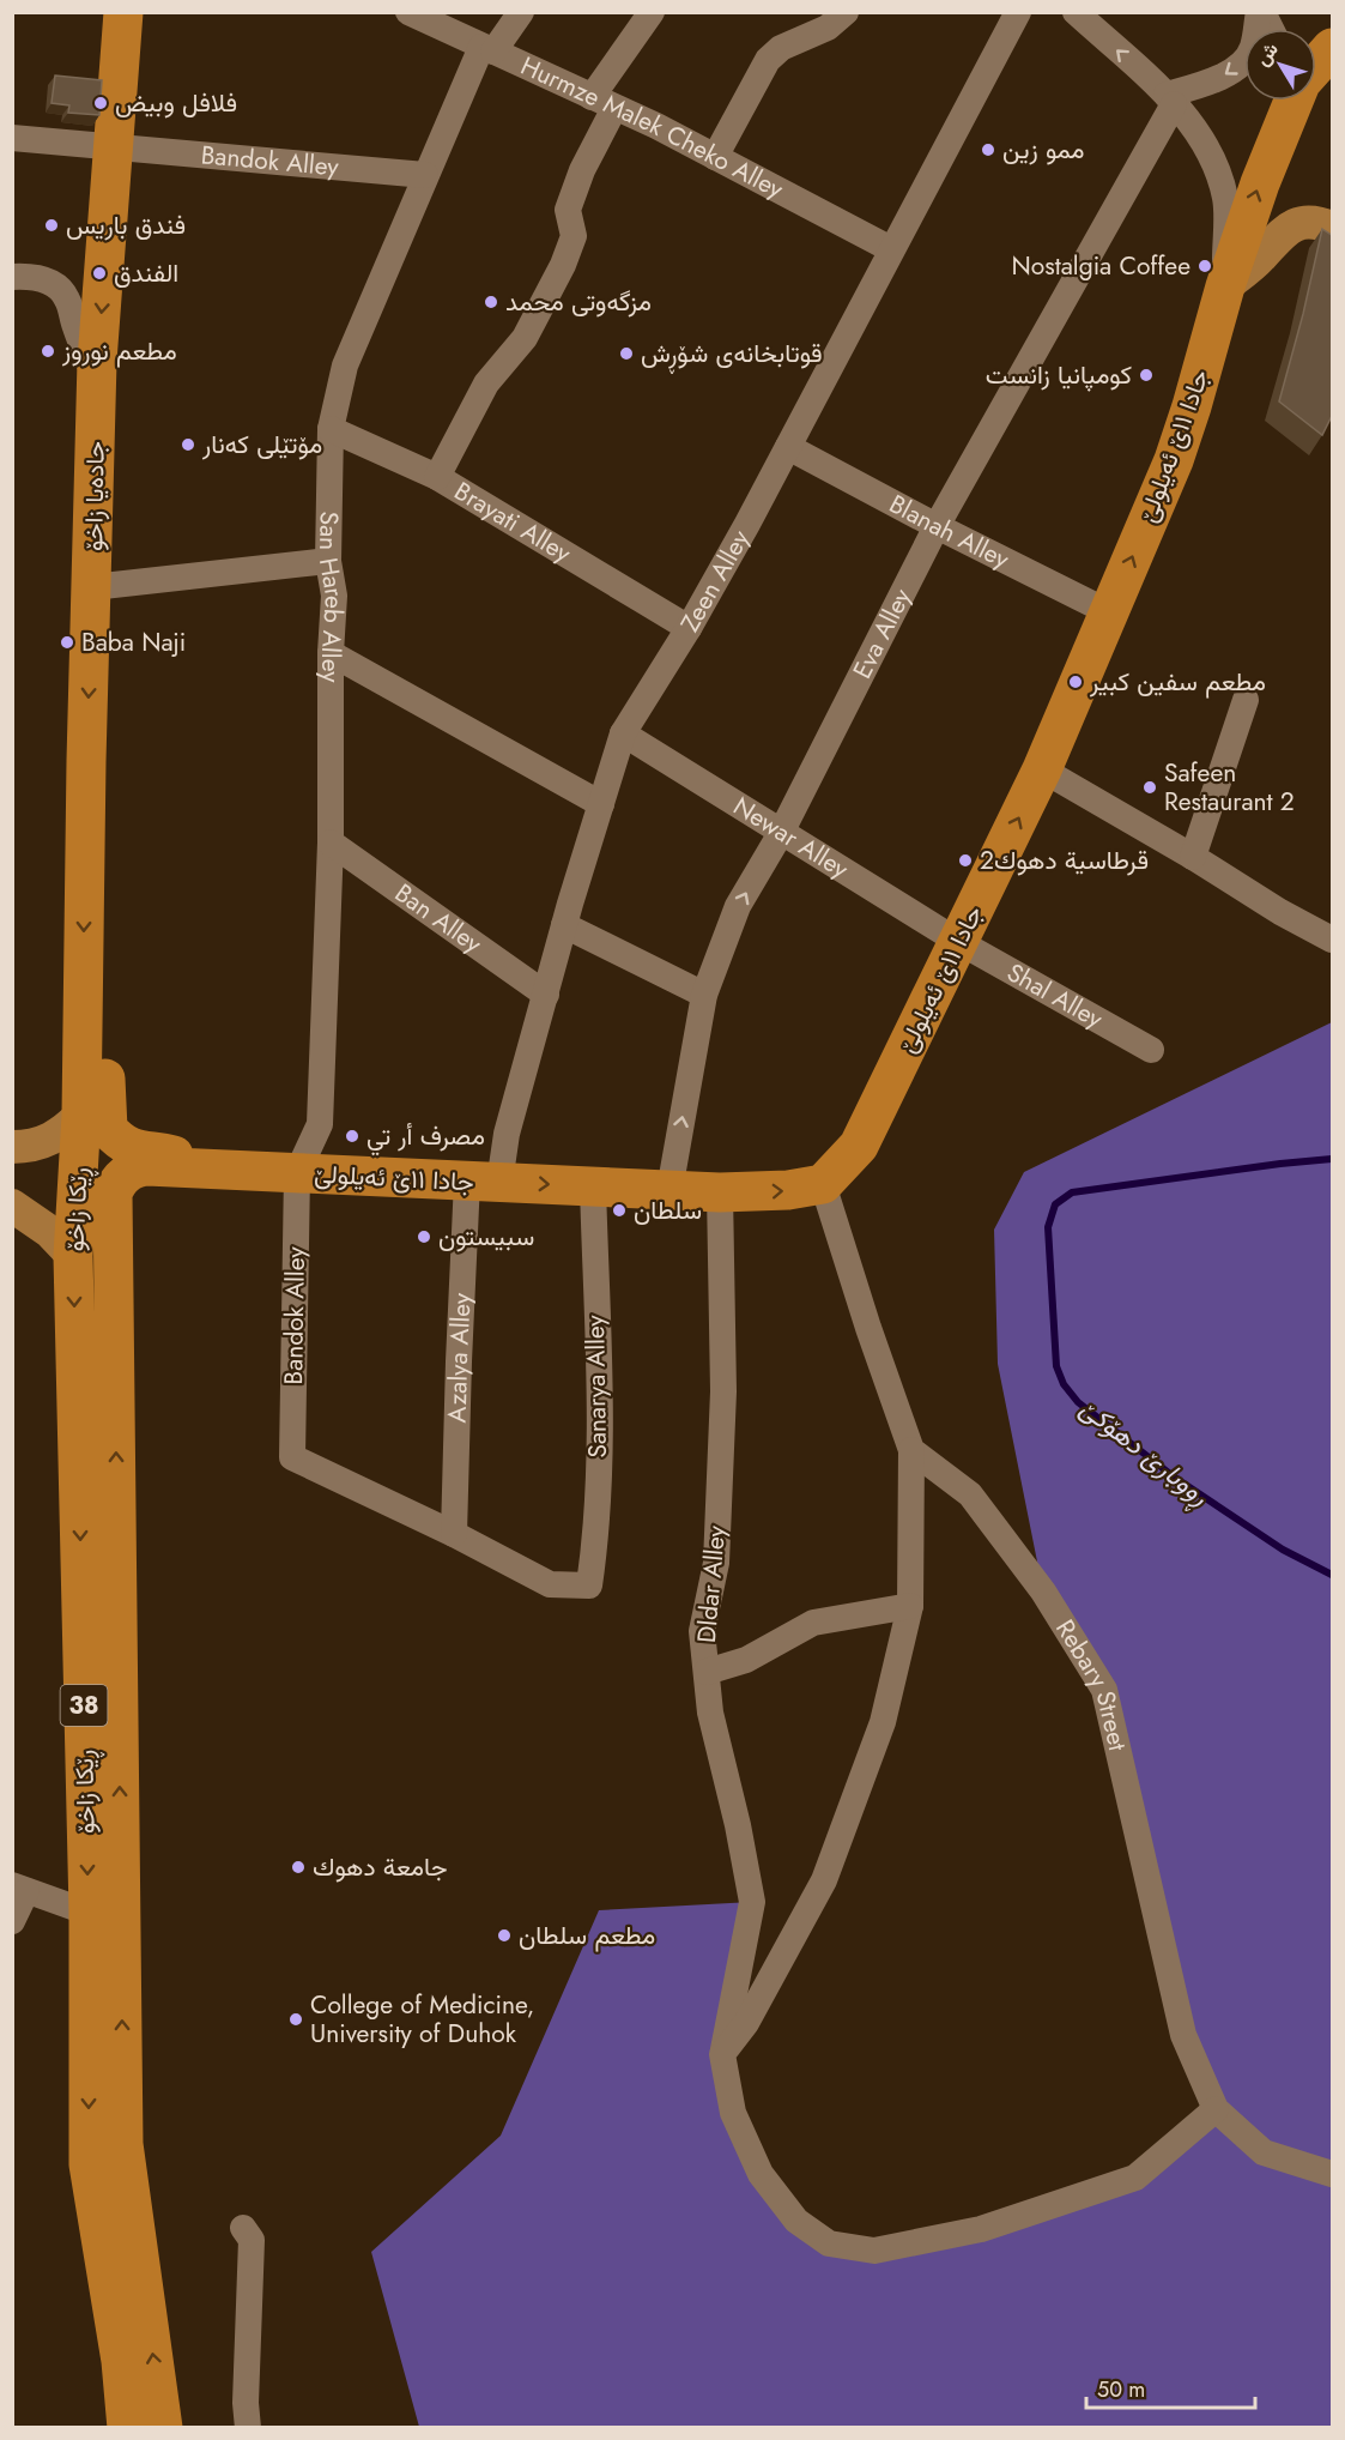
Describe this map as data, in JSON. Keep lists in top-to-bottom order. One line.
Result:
{"streets":{"highway":["جادا ١١ێ ئه‌یلولێ","جادەیا زاخۆ","ڕێکا زاخۆ","38"],"street":["Hurmze Malek Cheko Alley","Bandok Alley","Brayati Alley","Blanah Alley","Zeen Alley","San Hareb Alley","Eva Alley","Newar Alley","Ban Alley","Shal Alley","Azalya Alley","Sanarya Alley","Dldar Alley","Rebary Street"]},"crossings":[["Hurmze Malek Cheko Alley","Zeen Alley"],["Hurmze Malek Cheko Alley","San Hareb Alley"],["Bandok Alley","جادا ١١ێ ئه‌یلولێ"],["Bandok Alley","جادەیا زاخۆ"],["Bandok Alley","San Hareb Alley"],["Bandok Alley","Azalya Alley"],["Bandok Alley","Sanarya Alley"],["جادا ١١ێ ئه‌یلولێ","Blanah Alley"],["جادا ١١ێ ئه‌یلولێ","Zeen Alley"],["جادا ١١ێ ئه‌یلولێ","San Hareb Alley"],["جادا ١١ێ ئه‌یلولێ","Eva Alley"],["جادا ١١ێ ئه‌یلولێ","Newar Alley"],["جادا ١١ێ ئه‌یلولێ","Shal Alley"],["جادا ١١ێ ئه‌یلولێ","ڕێکا زاخۆ"],["جادا ١١ێ ئه‌یلولێ","Azalya Alley"],["جادا ١١ێ ئه‌یلولێ","Sanarya Alley"],["جادا ١١ێ ئه‌یلولێ","Dldar Alley"],["جادەیا زاخۆ","ڕێکا زاخۆ"],["Brayati Alley","Zeen Alley"],["Brayati Alley","San Hareb Alley"],["Blanah Alley","Zeen Alley"],["Blanah Alley","Eva Alley"],["Zeen Alley","Newar Alley"],["Zeen Alley","Ban Alley"],["Zeen Alley","Azalya Alley"],["San Hareb Alley","Ban Alley"],["Eva Alley","Newar Alley"],["Newar Alley","Shal Alley"],["Azalya Alley","Sanarya Alley"]],"one_way":["جادا ١١ێ ئه‌یلولێ","جادەیا زاخۆ"],"water":["ڕووبارێ دهۆكێ"],"places":["فلافل وبيض","ممو زين","فندق باريس","Nostalgia Coffee","الفندق","مزگەوتی محمد","مطعم نوروز","قوتابخانەی شۆڕش","كومپانيا زانست","مۆتێلی کەنار","Baba Naji","مطعم سفين كبير","Safeen Restaurant 2","قرطاسية دهوك2","مصرف أر تي","سلطان","سبيستون","جامعة دهوك","مطعم سلطان","College of Medicine, University of Duhok"],"scale_bar":"50 m","north":"top left"}
